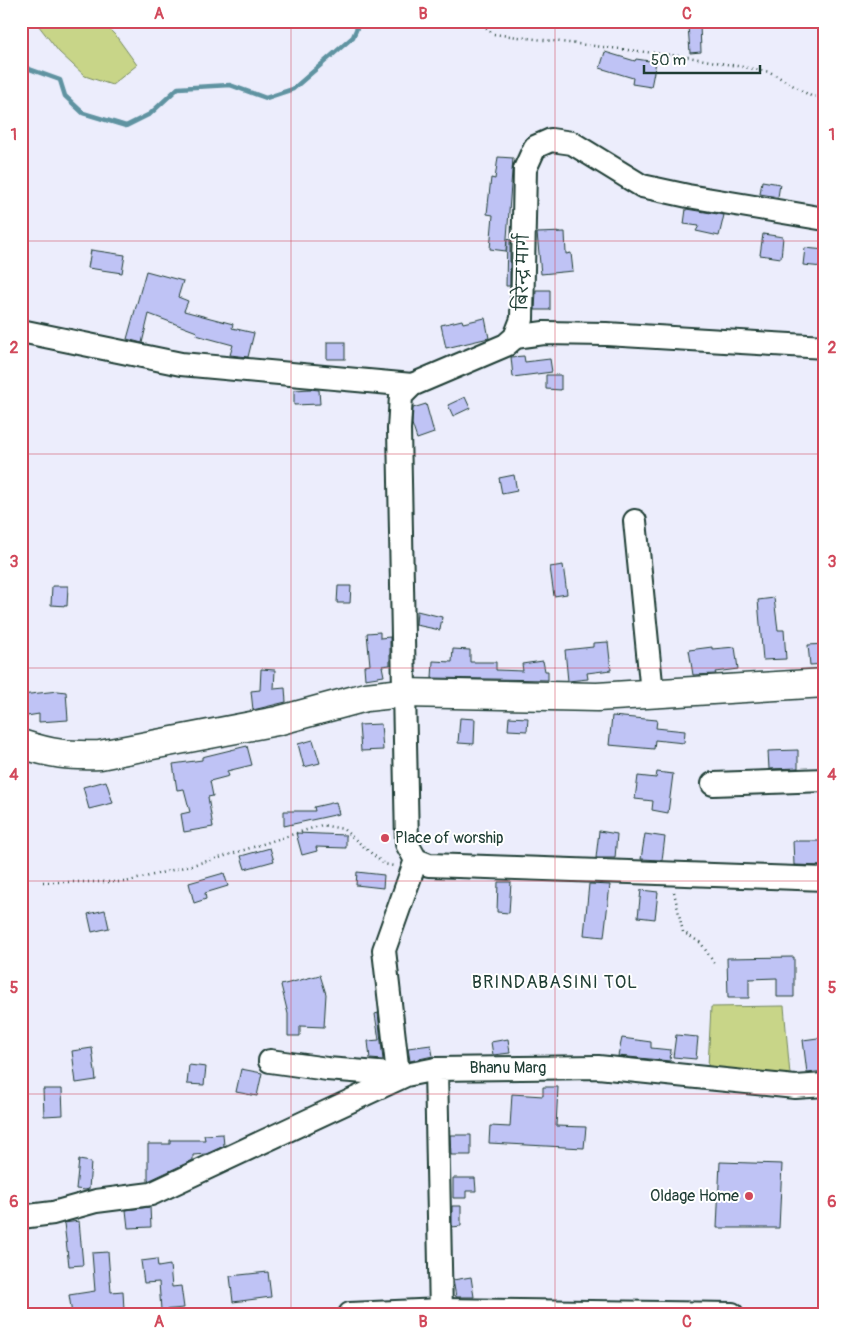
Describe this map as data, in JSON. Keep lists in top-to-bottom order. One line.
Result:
{"streets":{"street":["बिरेन्द्र मार्ग","Bhanu Marg"]},"districts":["BRINDABASINI TOL"],"places":["Place of worship","Oldage Home"],"scale_bar":"50 m","grid":{"columns":["A","B","C"],"rows":["1","2","3","4","5","6"]}}
